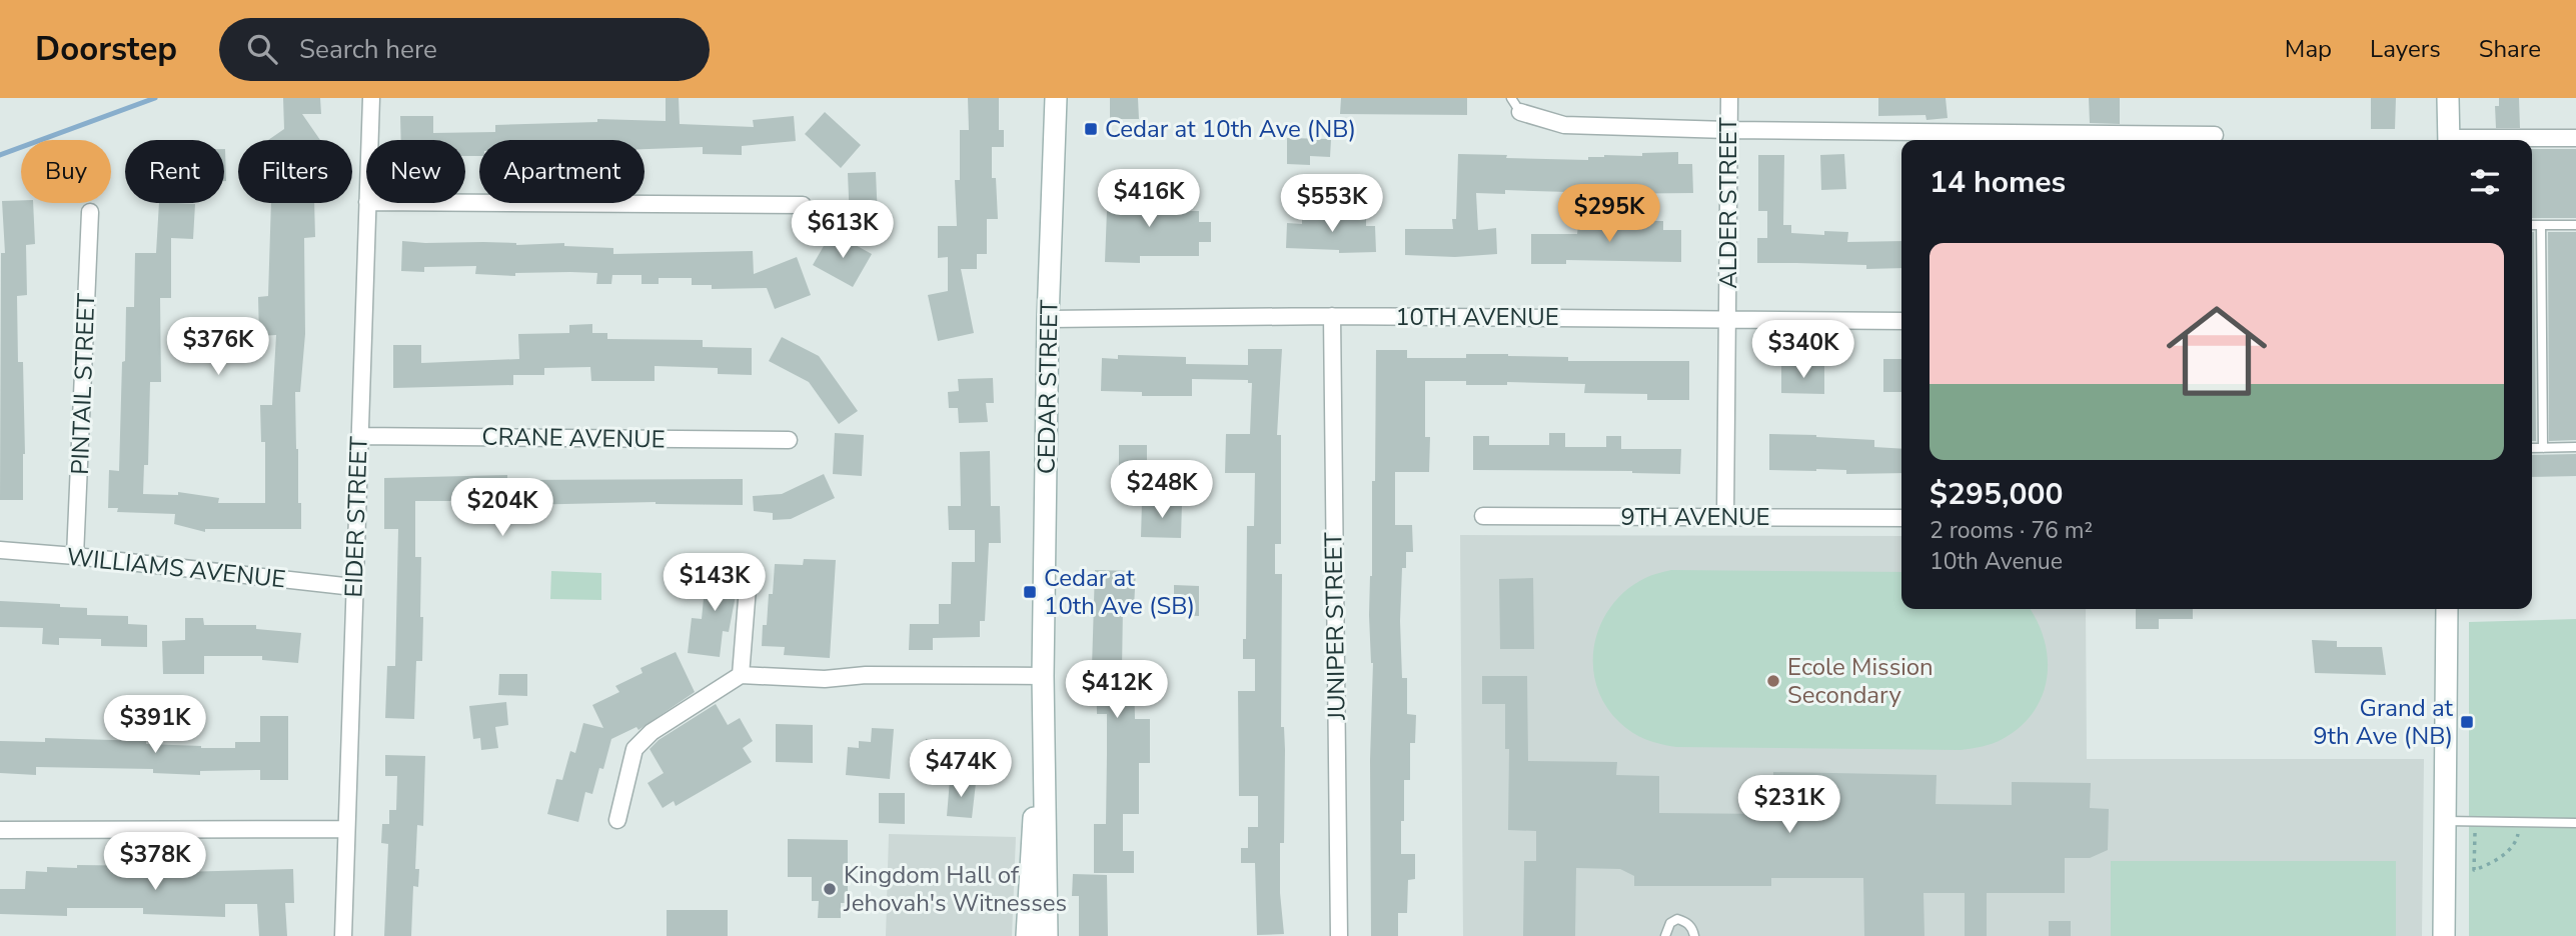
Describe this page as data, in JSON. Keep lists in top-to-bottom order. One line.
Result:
{"streets":{"main road":["CEDAR STREET"],"street":["ALDER STREET","10TH AVENUE","PINTAIL STREET","CRANE AVENUE","EIDER STREET","9TH AVENUE","WILLIAMS AVENUE","JUNIPER STREET"]},"crossings":[["ALDER STREET","10TH AVENUE"],["ALDER STREET","9TH AVENUE"],["10TH AVENUE","CEDAR STREET"],["10TH AVENUE","JUNIPER STREET"],["PINTAIL STREET","WILLIAMS AVENUE"],["CRANE AVENUE","EIDER STREET"],["EIDER STREET","WILLIAMS AVENUE"]],"places":{"transit":["Cedar at 10th Ave (NB)","Cedar at 10th Ave (SB)","Grand at 9th Ave (NB)"],"other":["Ecole Mission Secondary","Kingdom Hall of Jehovah's Witnesses"]},"page":{"header":"Doorstep","search":"Search here","nav":["Map","Layers","Share"],"chip":["Buy","Rent","Filters","New","Apartment"],"heading":"14 homes","price":["$416K","$553K","$295K","$613K","$376K","$340K","$248K","$204K","$143K","$412K","$391K","$474K","$231K","$378K"],"list":[{"name":"$295,000","note":"2 rooms · 76 m² · 10th Avenue"}]}}
